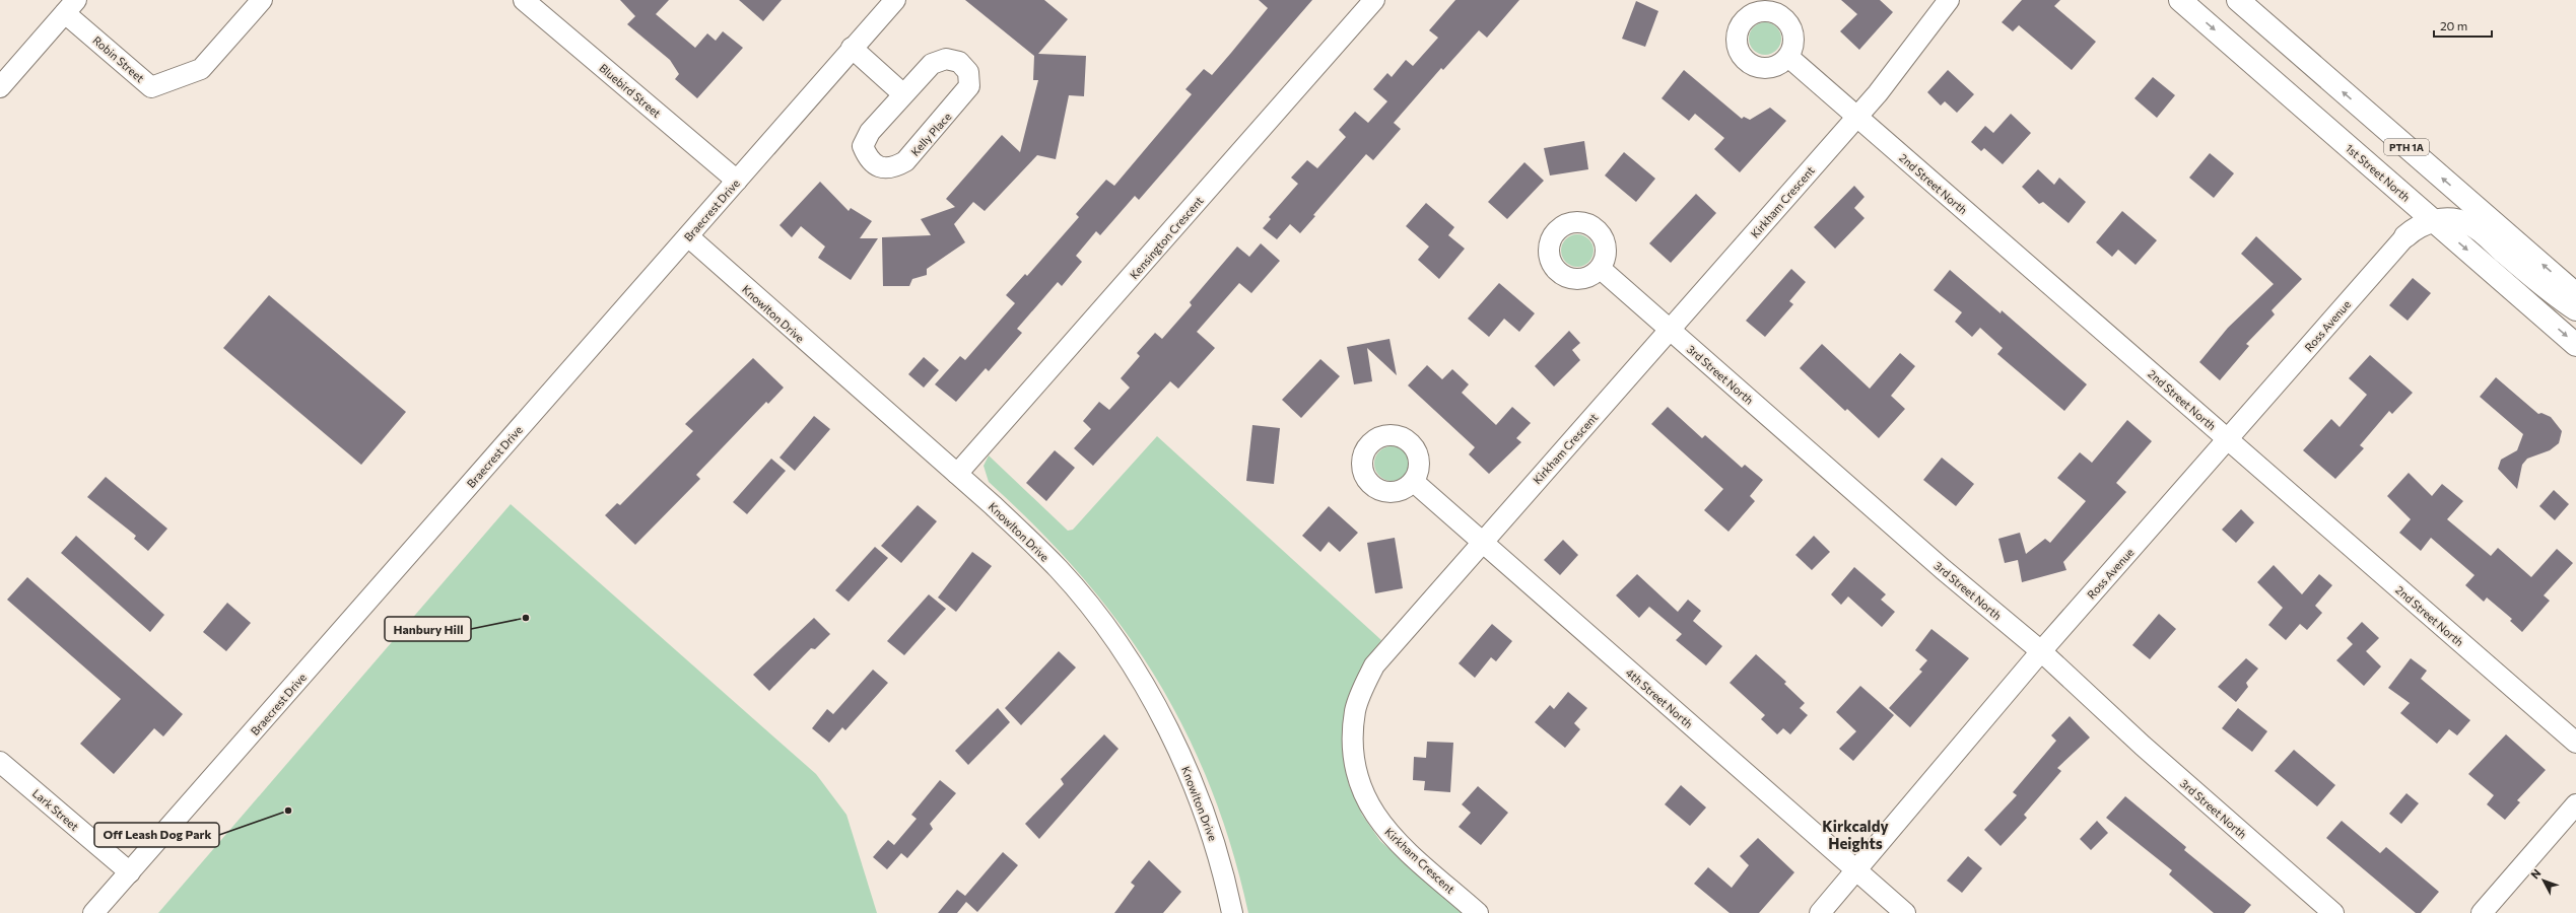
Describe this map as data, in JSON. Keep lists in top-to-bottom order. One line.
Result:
{"streets":{"main road":["PTH 1A","1st Street North"],"street":["Robin Street","Bluebird Street","Kelly Place","2nd Street North","Kirkham Crescent","Braecrest Drive","Kensington Crescent","Knowlton Drive","Ross Avenue","3rd Street North","4th Street North","Lark Street"]},"crossings":[["Bluebird Street","Braecrest Drive"],["2nd Street North","Kirkham Crescent"],["2nd Street North","Ross Avenue"],["Kirkham Crescent","3rd Street North"],["Kirkham Crescent","4th Street North"],["Braecrest Drive","Knowlton Drive"],["Braecrest Drive","Lark Street"],["Kensington Crescent","Knowlton Drive"],["Ross Avenue","3rd Street North"],["Ross Avenue","4th Street North"]],"districts":["Kirkcaldy Heights"],"places":["Hanbury Hill","Off Leash Dog Park"],"scale_bar":"20 m","north":"top left"}
